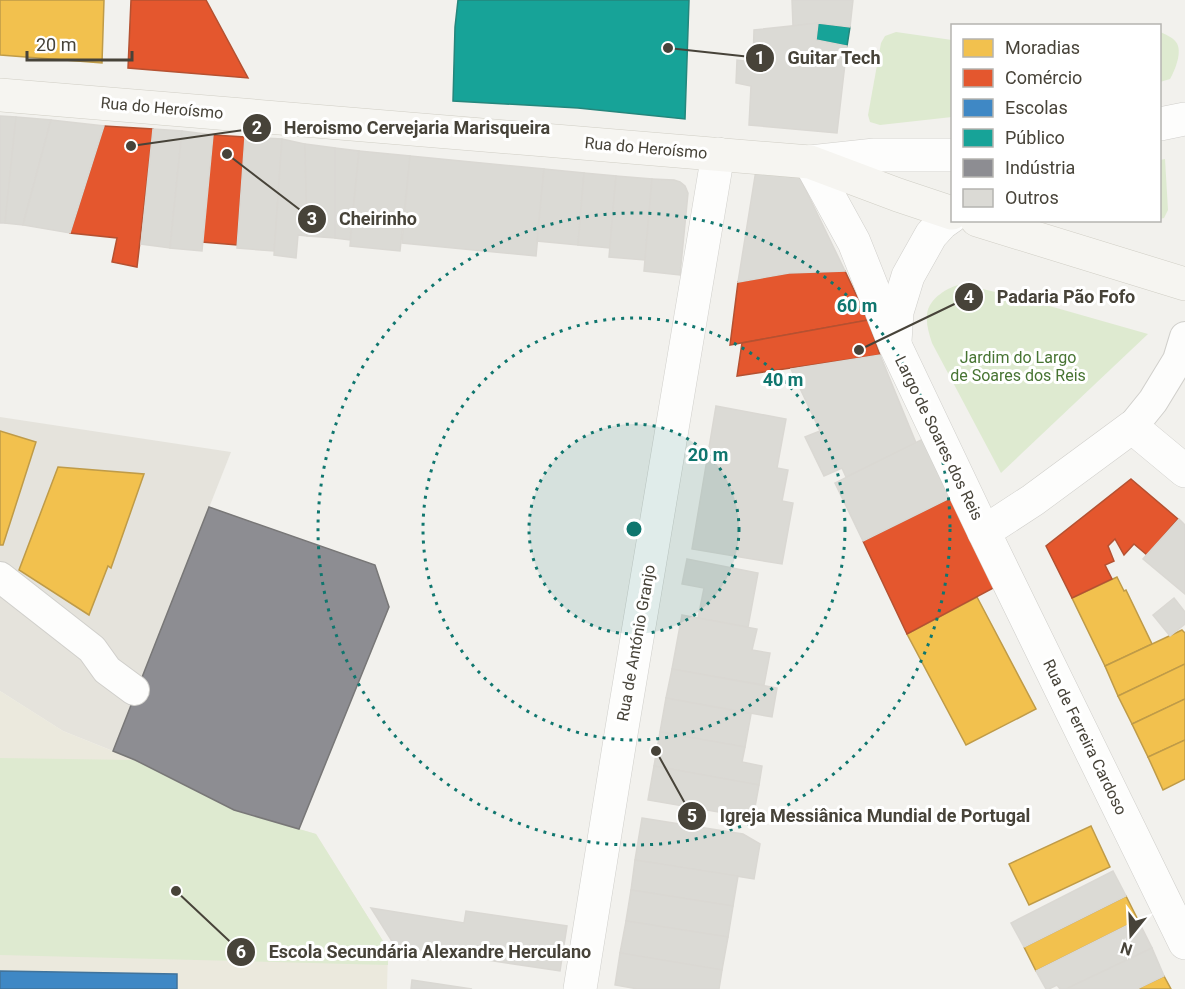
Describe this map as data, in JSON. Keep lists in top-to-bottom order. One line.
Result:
{"streets":{"main road":["Rua do Heroísmo","Largo de Soares dos Reis"],"street":["Rua de António Granjo","Rua de Ferreira Cardoso"]},"crossings":[["Rua do Heroísmo","Largo de Soares dos Reis"],["Rua do Heroísmo","Rua de António Granjo"],["Largo de Soares dos Reis","Rua de António Granjo"],["Largo de Soares dos Reis","Rua de Ferreira Cardoso"]],"parks":["Jardim do Largo de Soares dos Reis"],"places":["Guitar Tech","Heroismo Cervejaria Marisqueira","Cheirinho","Padaria Pão Fofo","Igreja Messiânica Mundial de Portugal","Escola Secundária Alexandre Herculano"],"legend":["Moradias","Comércio","Escolas","Público","Indústria","Outros"],"scale_bar":"20 m","north":"bottom","rings":["60 m","40 m","20 m"]}
